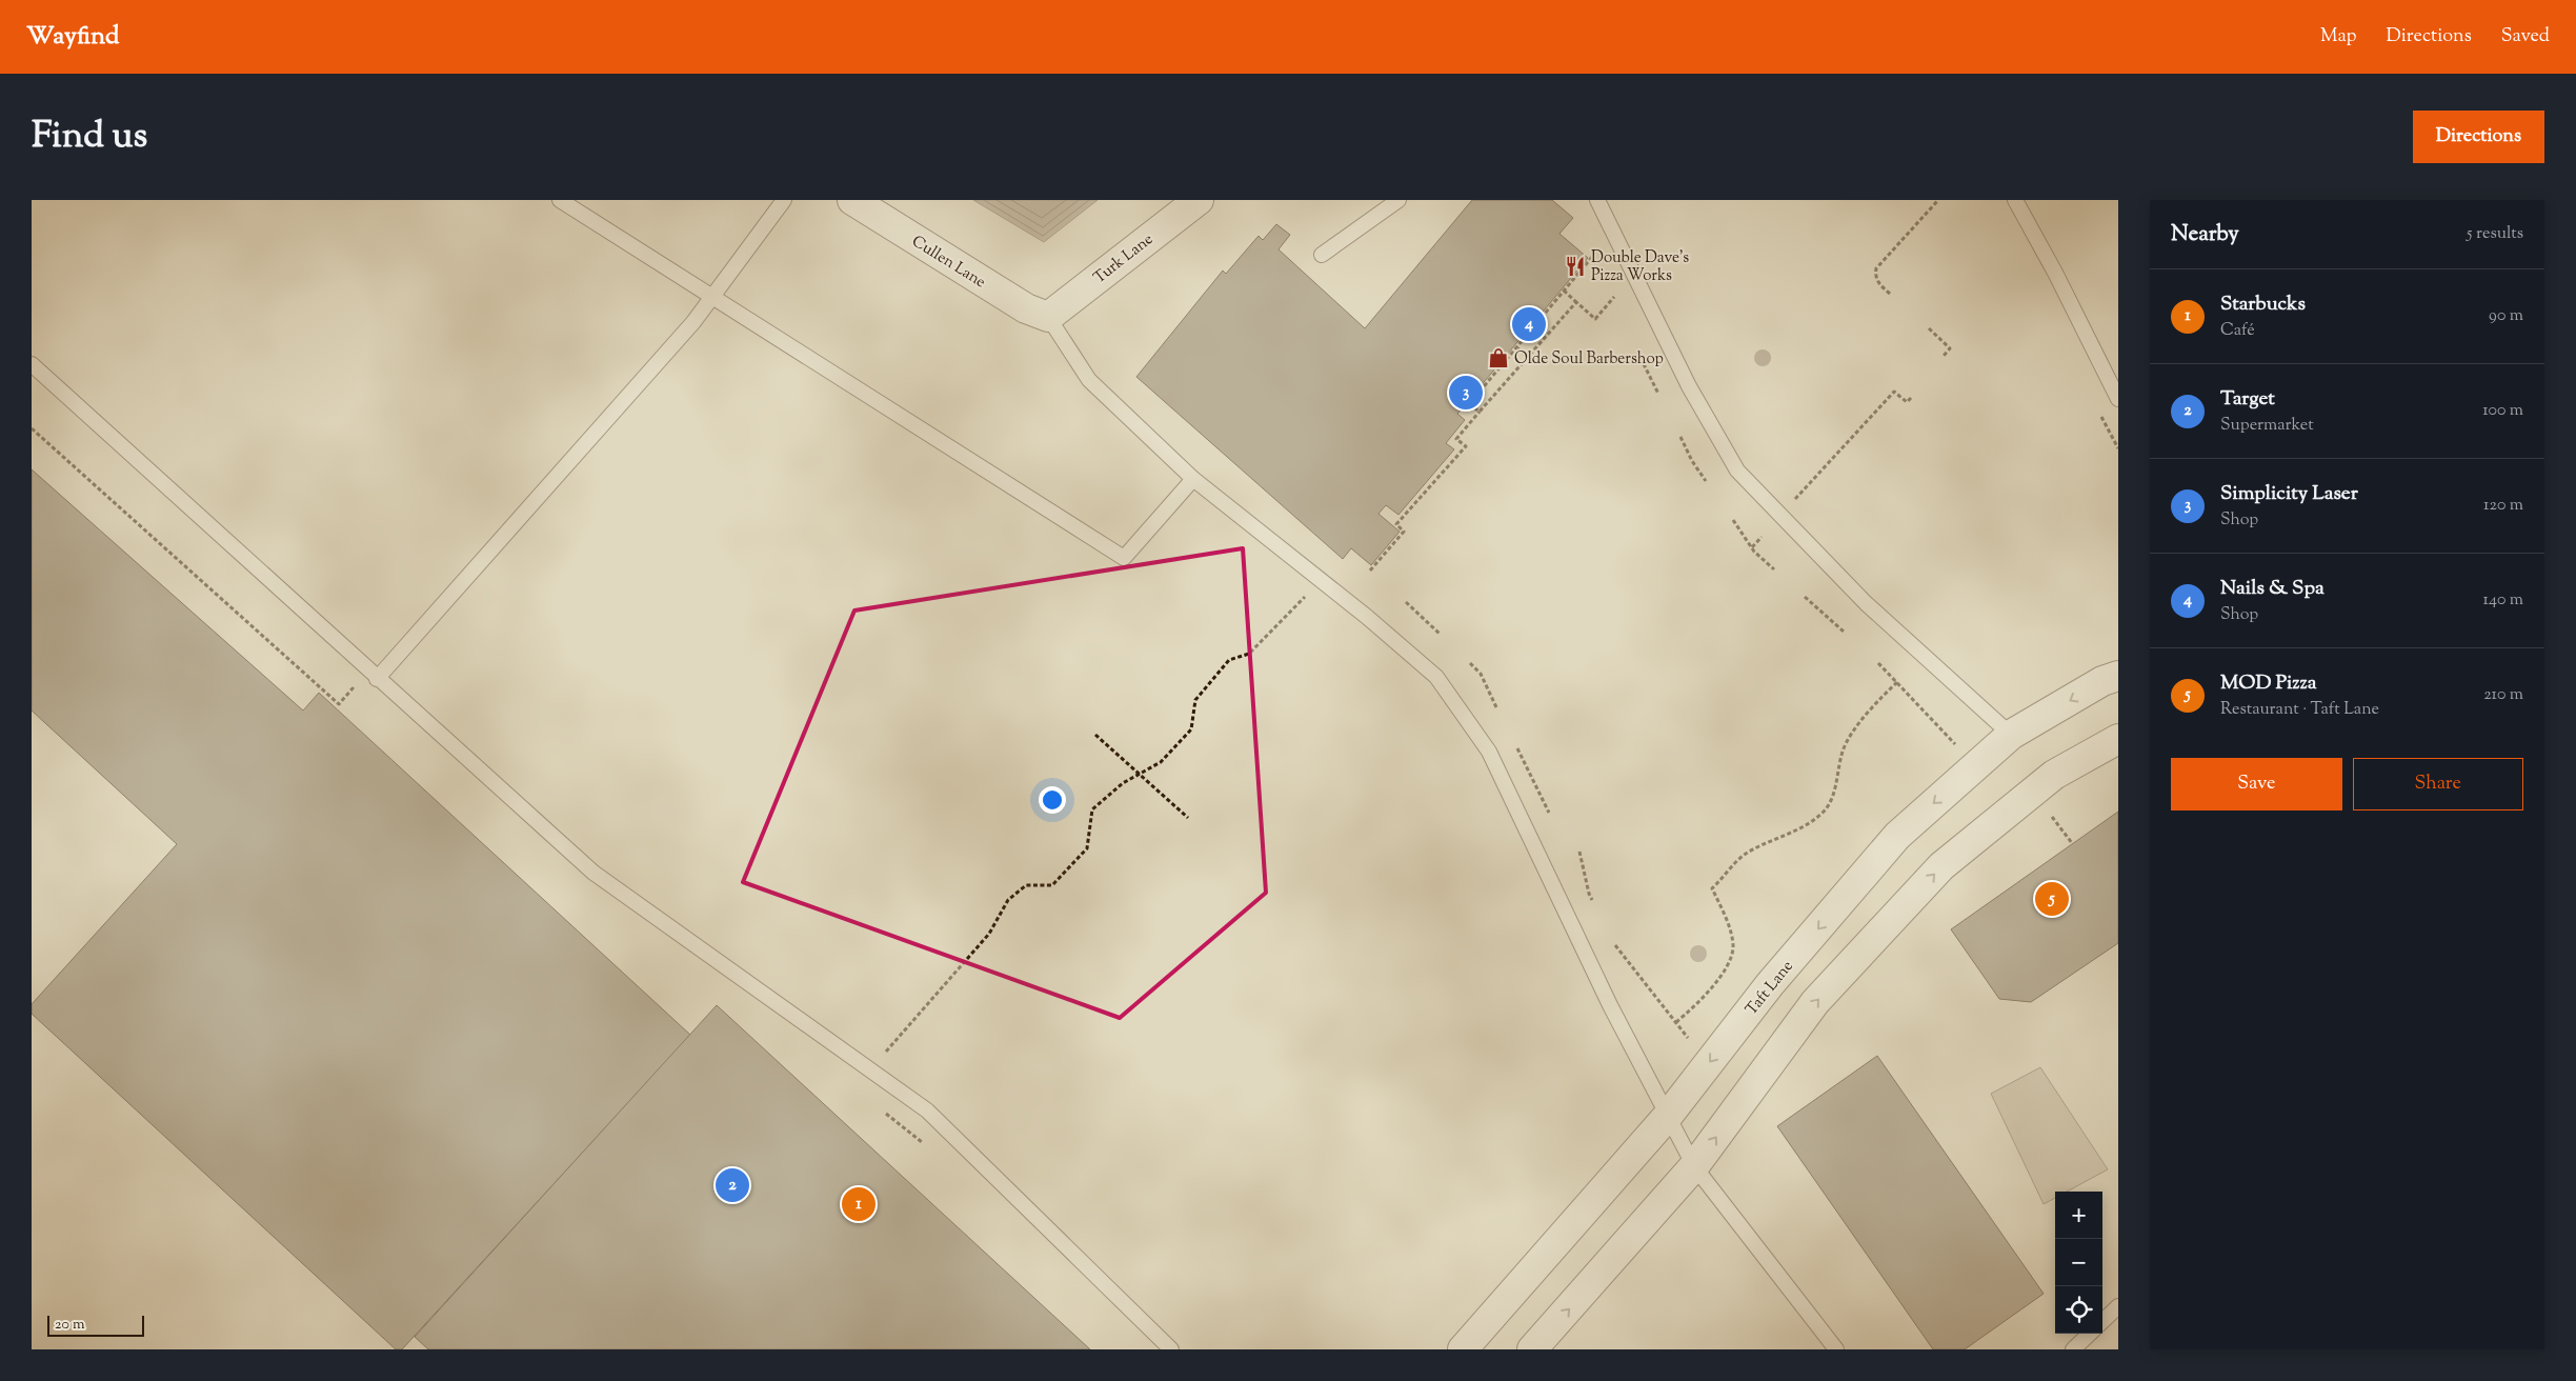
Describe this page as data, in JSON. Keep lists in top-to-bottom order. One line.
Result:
{"streets":{"street":["Turk Lane","Cullen Lane","Taft Lane"]},"crossings":[["Turk Lane","Cullen Lane"]],"places":{"restaurant":["Double Dave's Pizza Works"],"shop":["Olde Soul Barbershop"]},"scale_bar":"20 m","page":{"header":"Wayfind","nav":["Map","Directions","Saved"],"title":"Find us","buttons":["Directions",["Save","Share"]],"heading":["Nearby","5 results"],"list":[{"mark":"1","name":"Starbucks","note":"Café","value":"90 m"},{"mark":"2","name":"Target","note":"Supermarket","value":"100 m"},{"mark":"3","name":"Simplicity Laser","note":"Shop","value":"120 m"},{"mark":"4","name":"Nails & Spa","note":"Shop","value":"140 m"},{"mark":"5","name":"MOD Pizza","note":"Restaurant · Taft Lane","value":"210 m"}],"pins":["4","3","5","2","1"],"map_buttons":["+","−"],"scale":"20 m"}}
